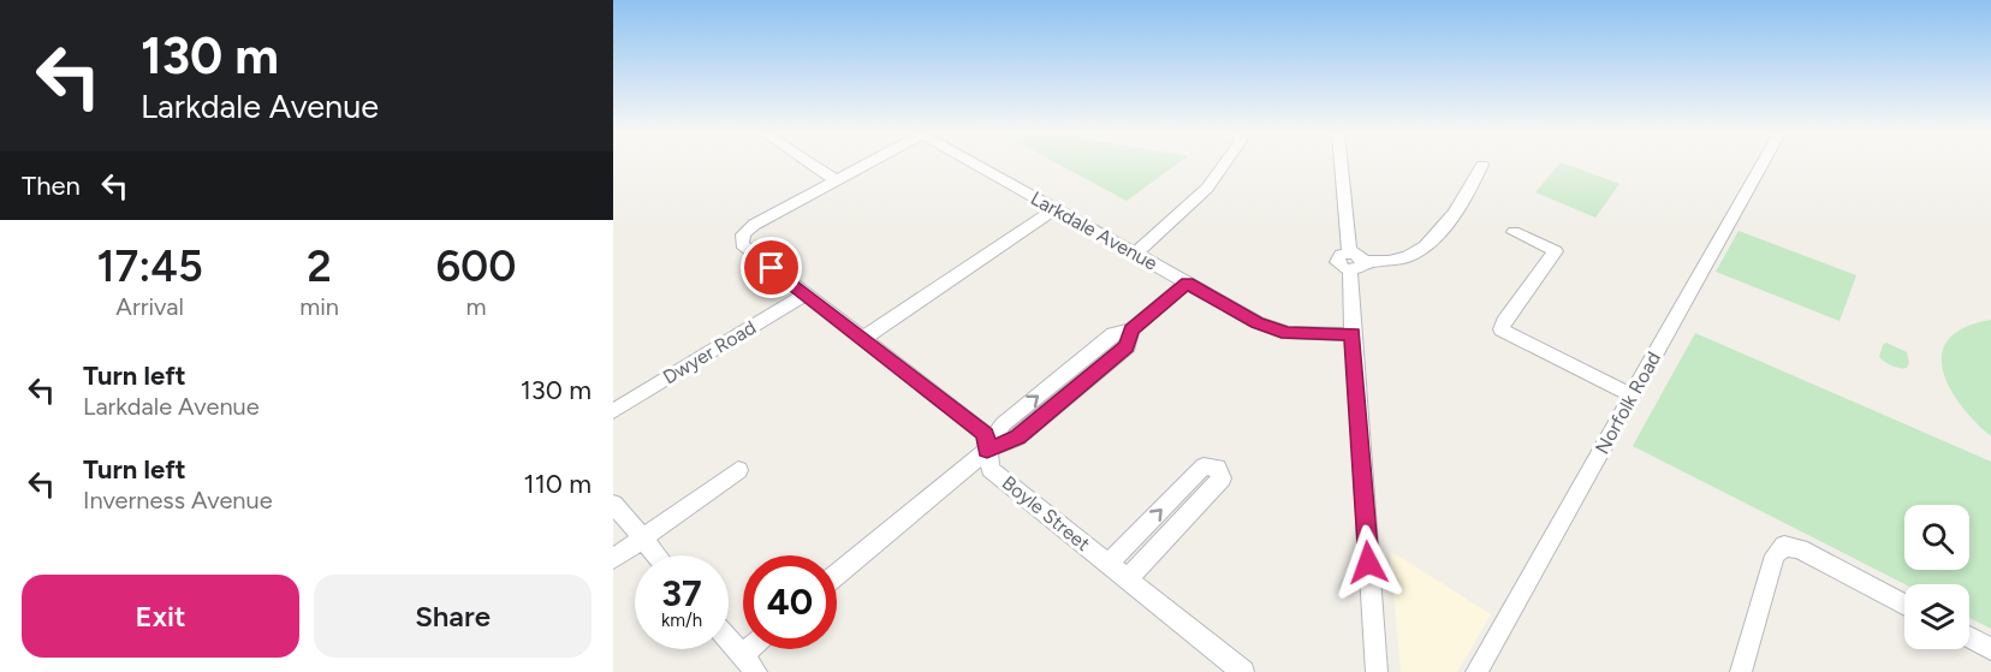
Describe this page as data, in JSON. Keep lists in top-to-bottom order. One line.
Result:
{"streets":{"street":["Larkdale Avenue","Dwyer Road","Norfolk Road","Boyle Street"]},"crossings":[["Dwyer Road","Boyle Street"]],"page":{"turn":["130 m","Larkdale Avenue"],"then":"Then","eta":["17:45","Arrival","2","min","600","m"],"list":[{"name":"Turn left","note":"Larkdale Avenue","value":"130 m"},{"name":"Turn left","note":"Inverness Avenue","value":"110 m"}],"speed":"37 km/h","limit":"40","buttons":["Exit","Share"]}}
